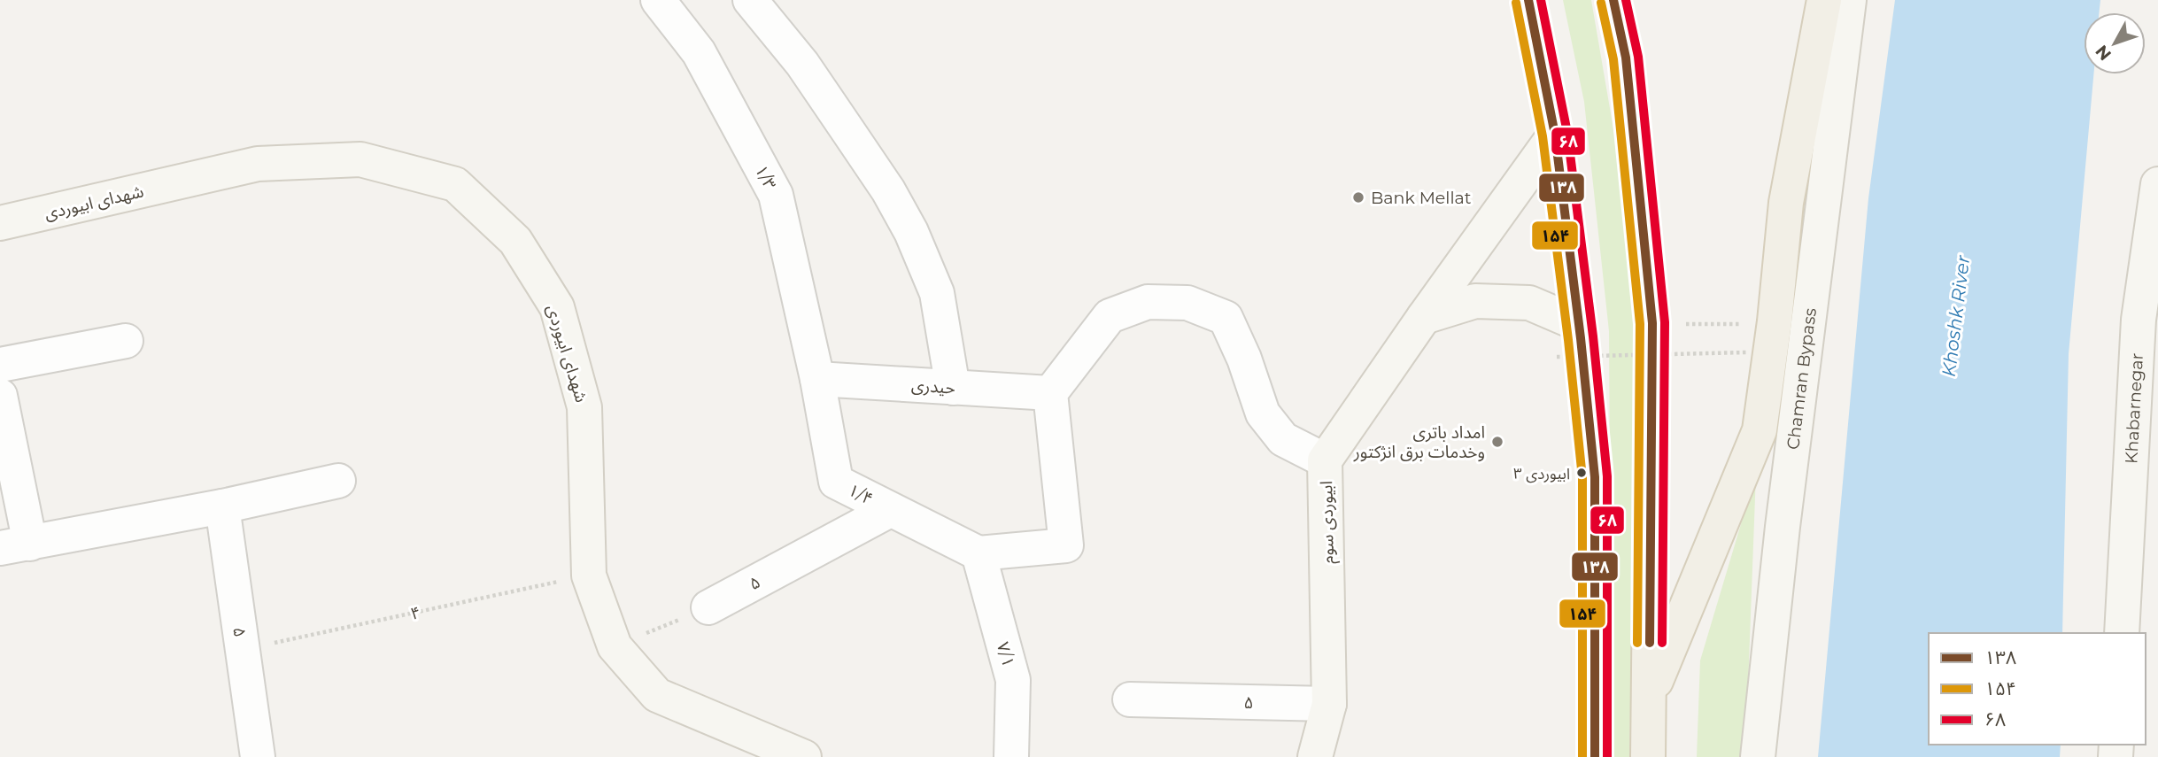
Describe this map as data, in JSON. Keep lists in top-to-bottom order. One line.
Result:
{"streets":{"street":["۱/۳","شهدای ابیوردی","Chamran Bypass","حیدری","Khabarnegar","۱/۴","ابیوردی سوم","۵","۷/۱"],"path":["۴"]},"crossings":[["۱/۳","حیدری"],["۱/۳","۱/۴"],["شهدای ابیوردی","۴"],["حیدری","۱/۴"],["۱/۴","۵"],["۱/۴","۷/۱"],["ابیوردی سوم","۵"],["۵","۴"]],"water":["Khoshk River"],"places":["Bank Mellat","امداد باتری وخدمات برق انژکتور","ابیوردی ۳"],"lines":["transit line ۱۳۸","transit line ۶۸","transit line ۱۵۴"],"legend":["۱۳۸","۱۵۴","۶۸"],"north":"bottom left"}
